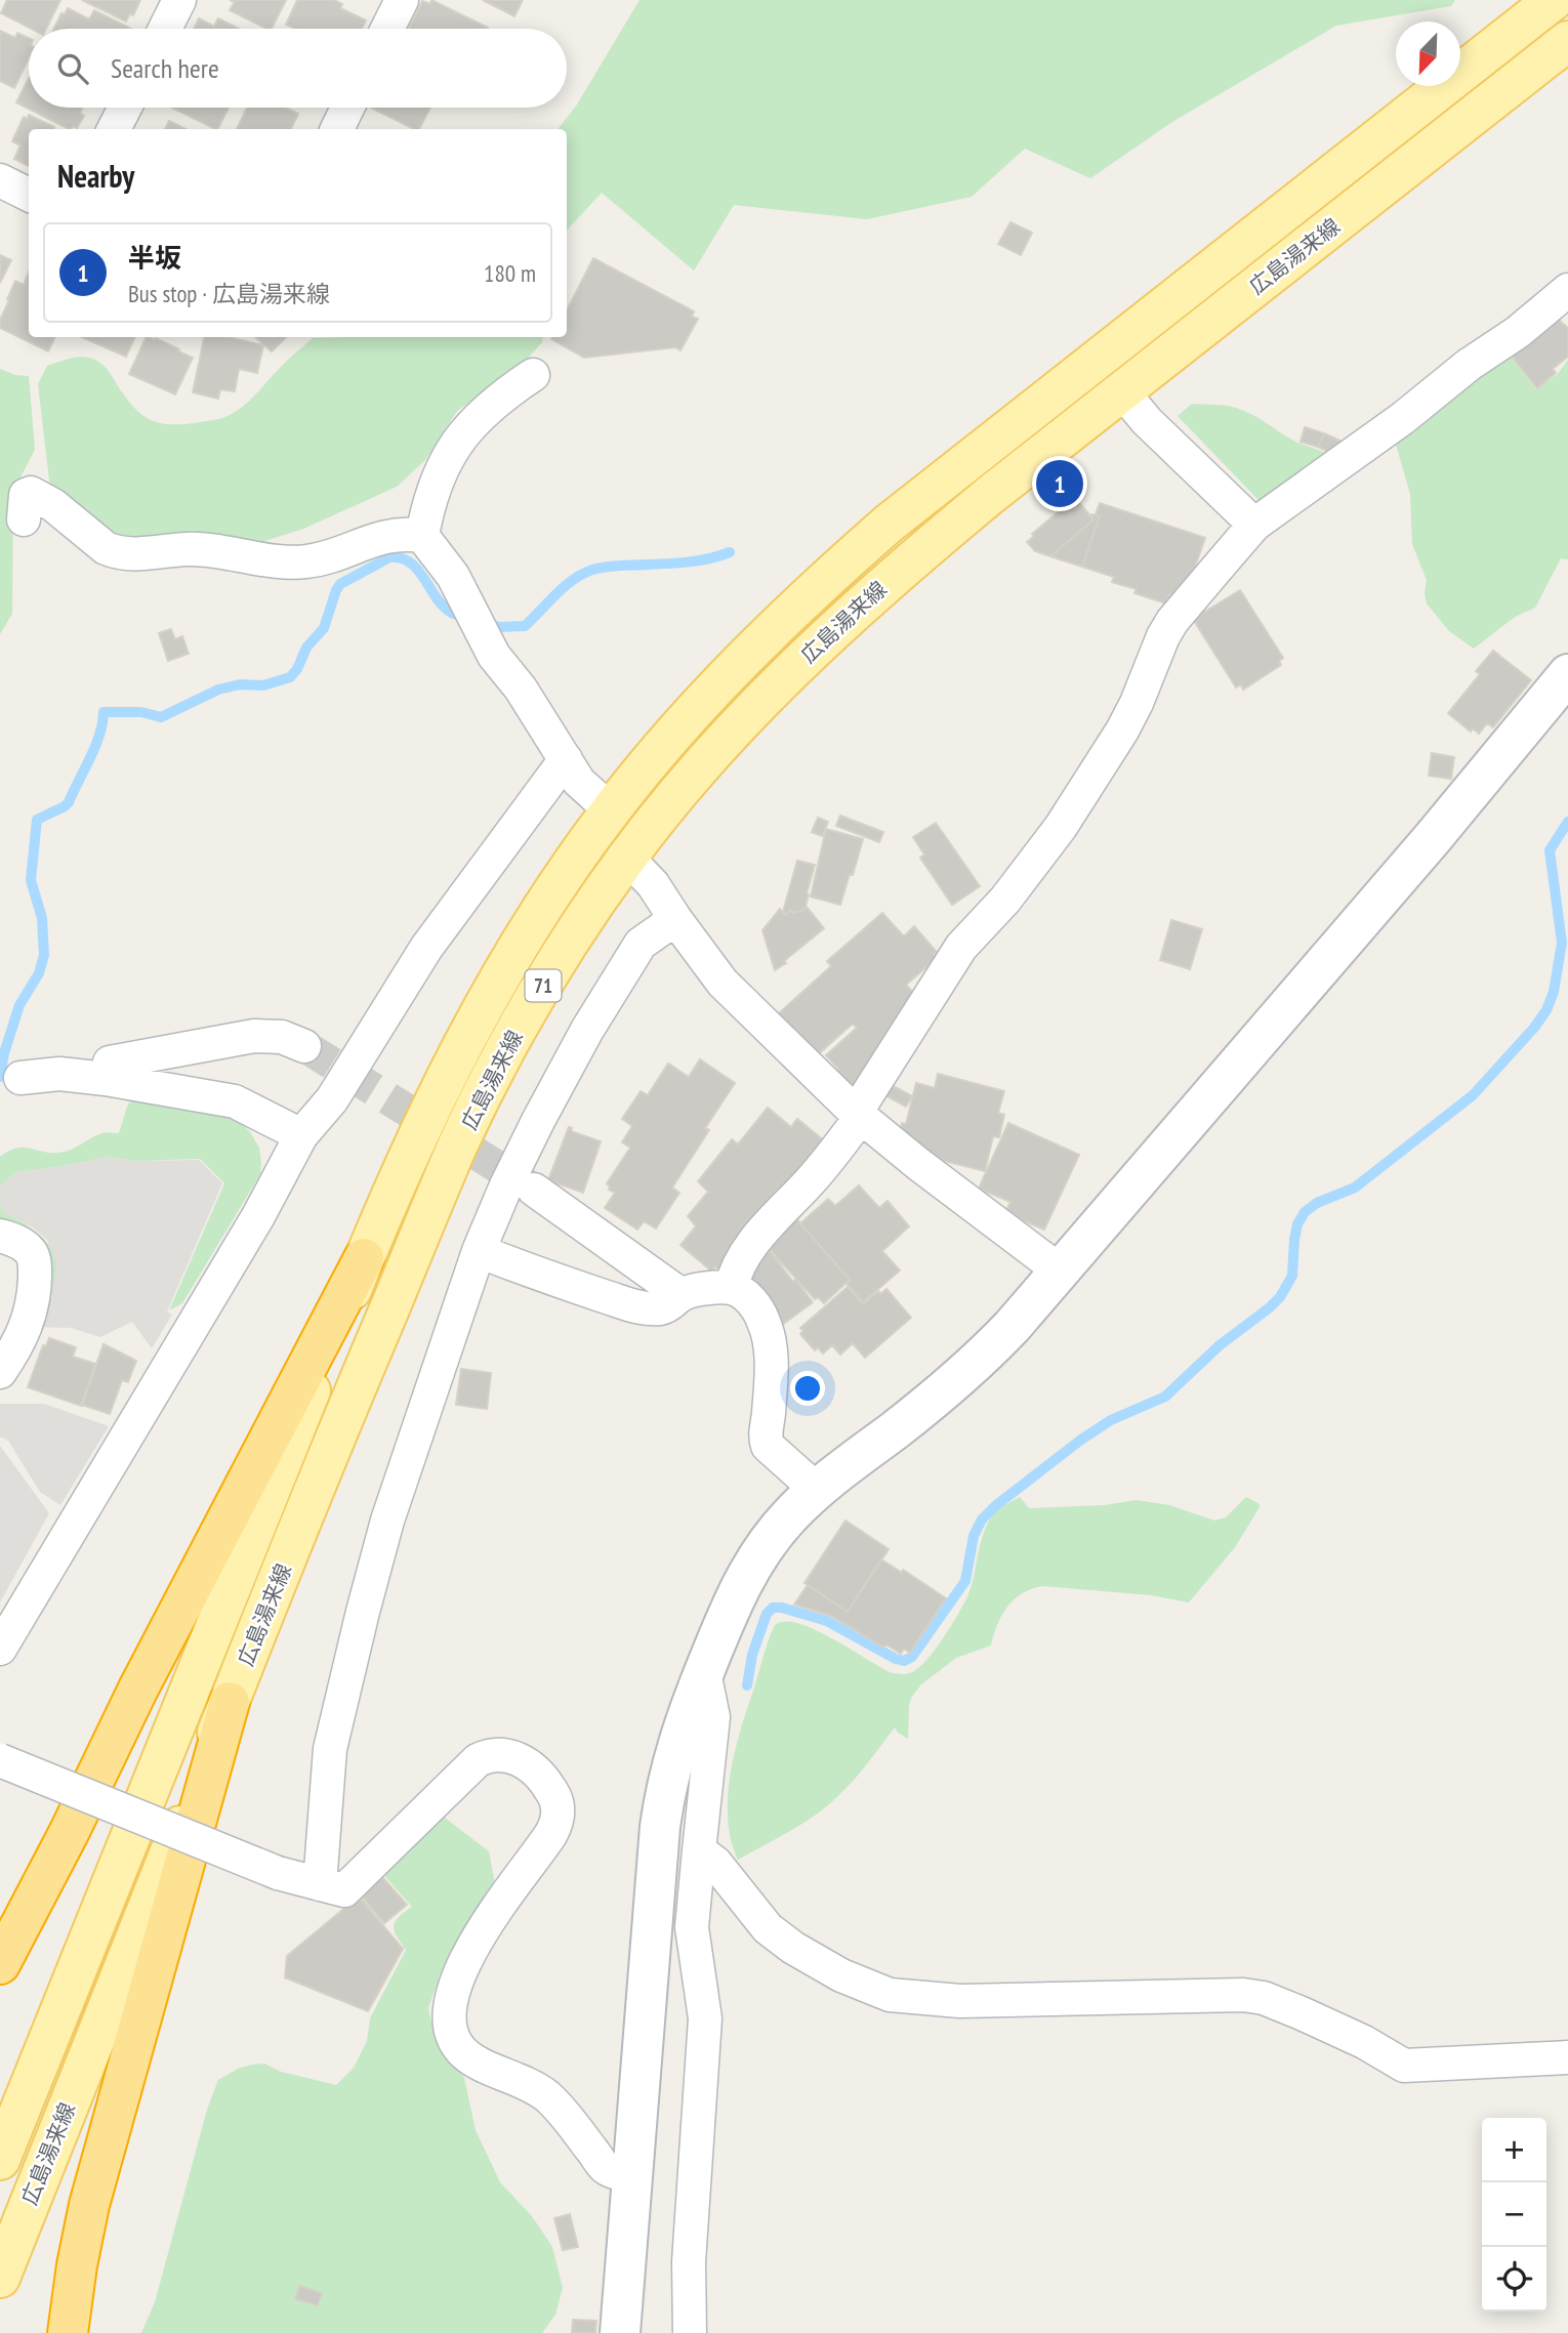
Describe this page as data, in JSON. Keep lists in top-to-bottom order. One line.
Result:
{"streets":{"main road":["広島湯来線","71"]},"north":"bottom left","page":{"search":"Search here","heading":"Nearby","list":[{"mark":"1","name":"半坂","note":"Bus stop · 広島湯来線","value":"180 m"}],"pins":"1","map_buttons":["+","−"]}}
